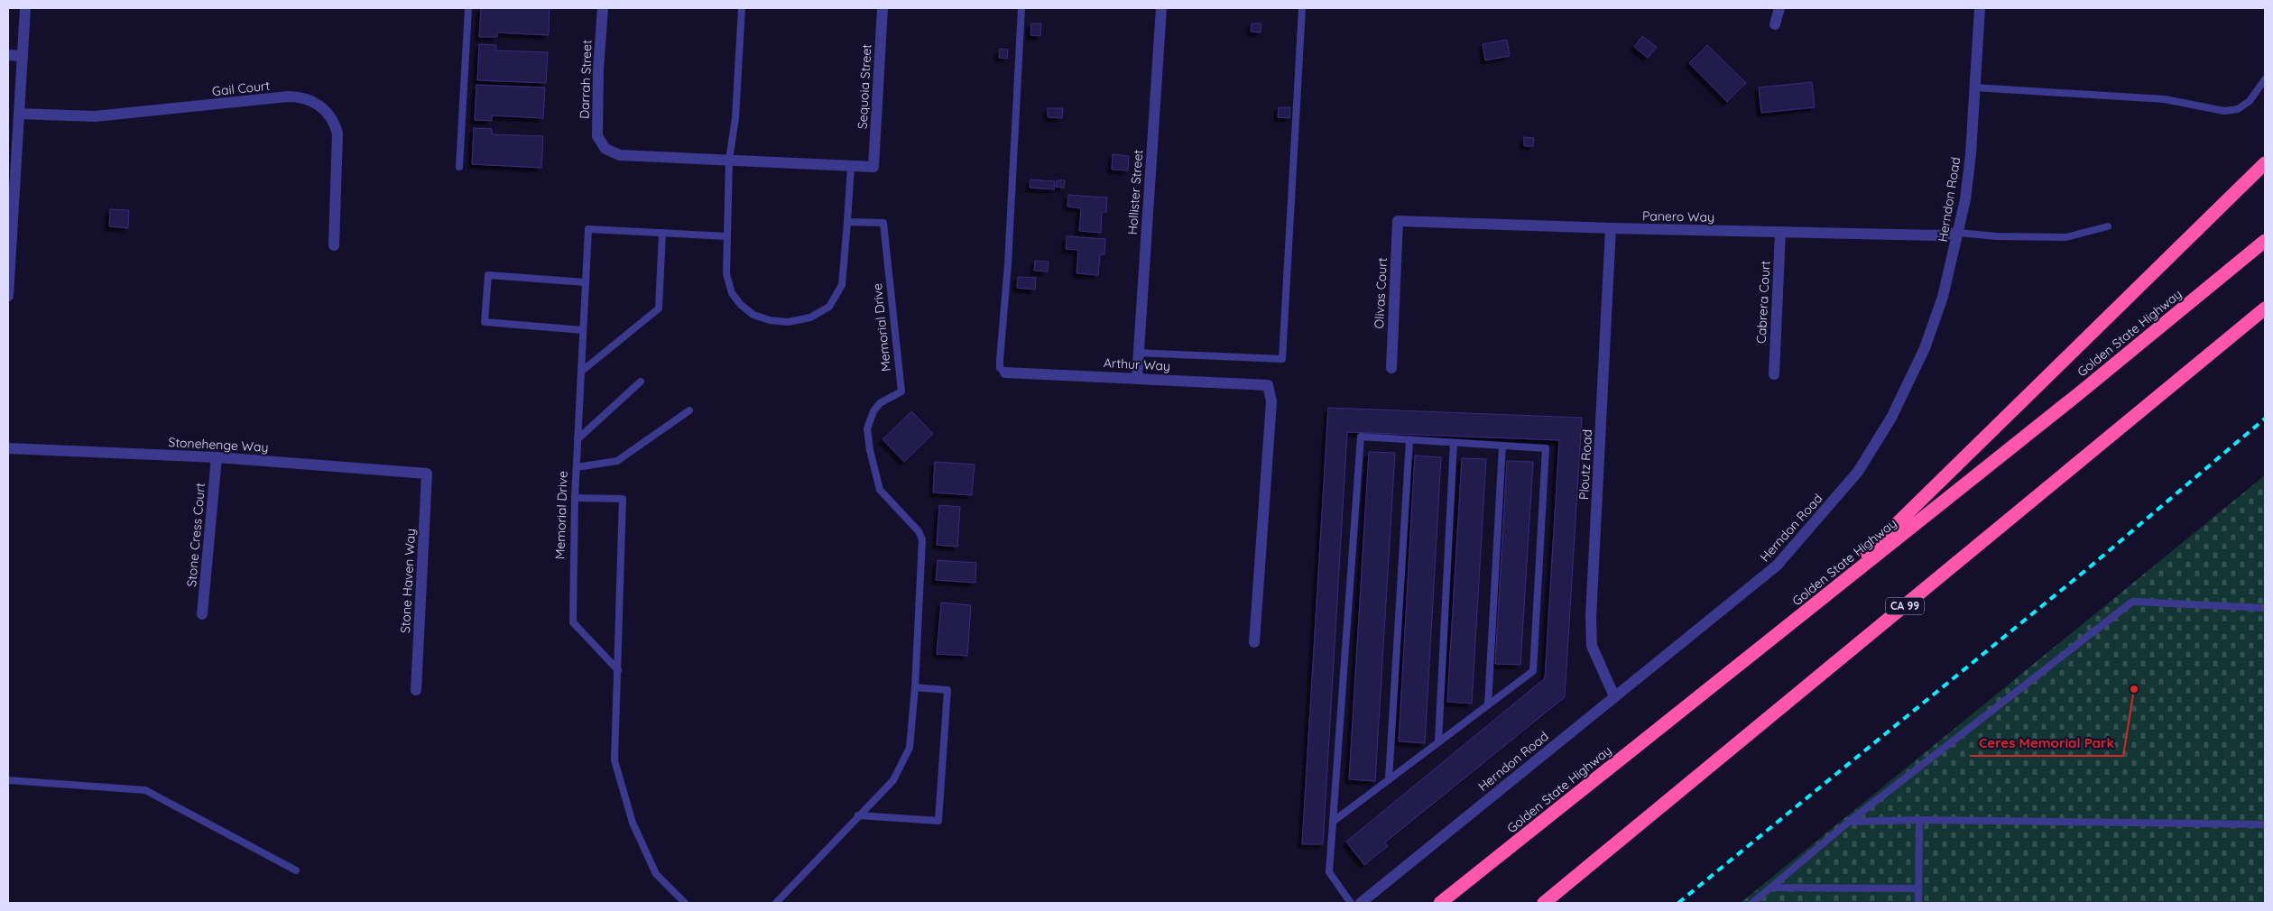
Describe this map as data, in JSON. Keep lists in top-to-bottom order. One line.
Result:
{"streets":{"highway":["Golden State Highway","CA 99"],"street":["Darrah Street","Sequoia Street","Gail Court","Hollister Street","Herndon Road","Panero Way","Olivas Court","Cabrera Court","Arthur Way","Stonehenge Way","Ploutz Road","Stone Cress Court","Stone Haven Way"],"lane":["Memorial Drive"]},"crossings":[["Hollister Street","Arthur Way"],["Herndon Road","Panero Way"],["Herndon Road","Ploutz Road"],["Panero Way","Olivas Court"],["Panero Way","Cabrera Court"],["Panero Way","Ploutz Road"],["Stonehenge Way","Stone Cress Court"],["Stonehenge Way","Stone Haven Way"]],"places":["Ceres Memorial Park"]}
